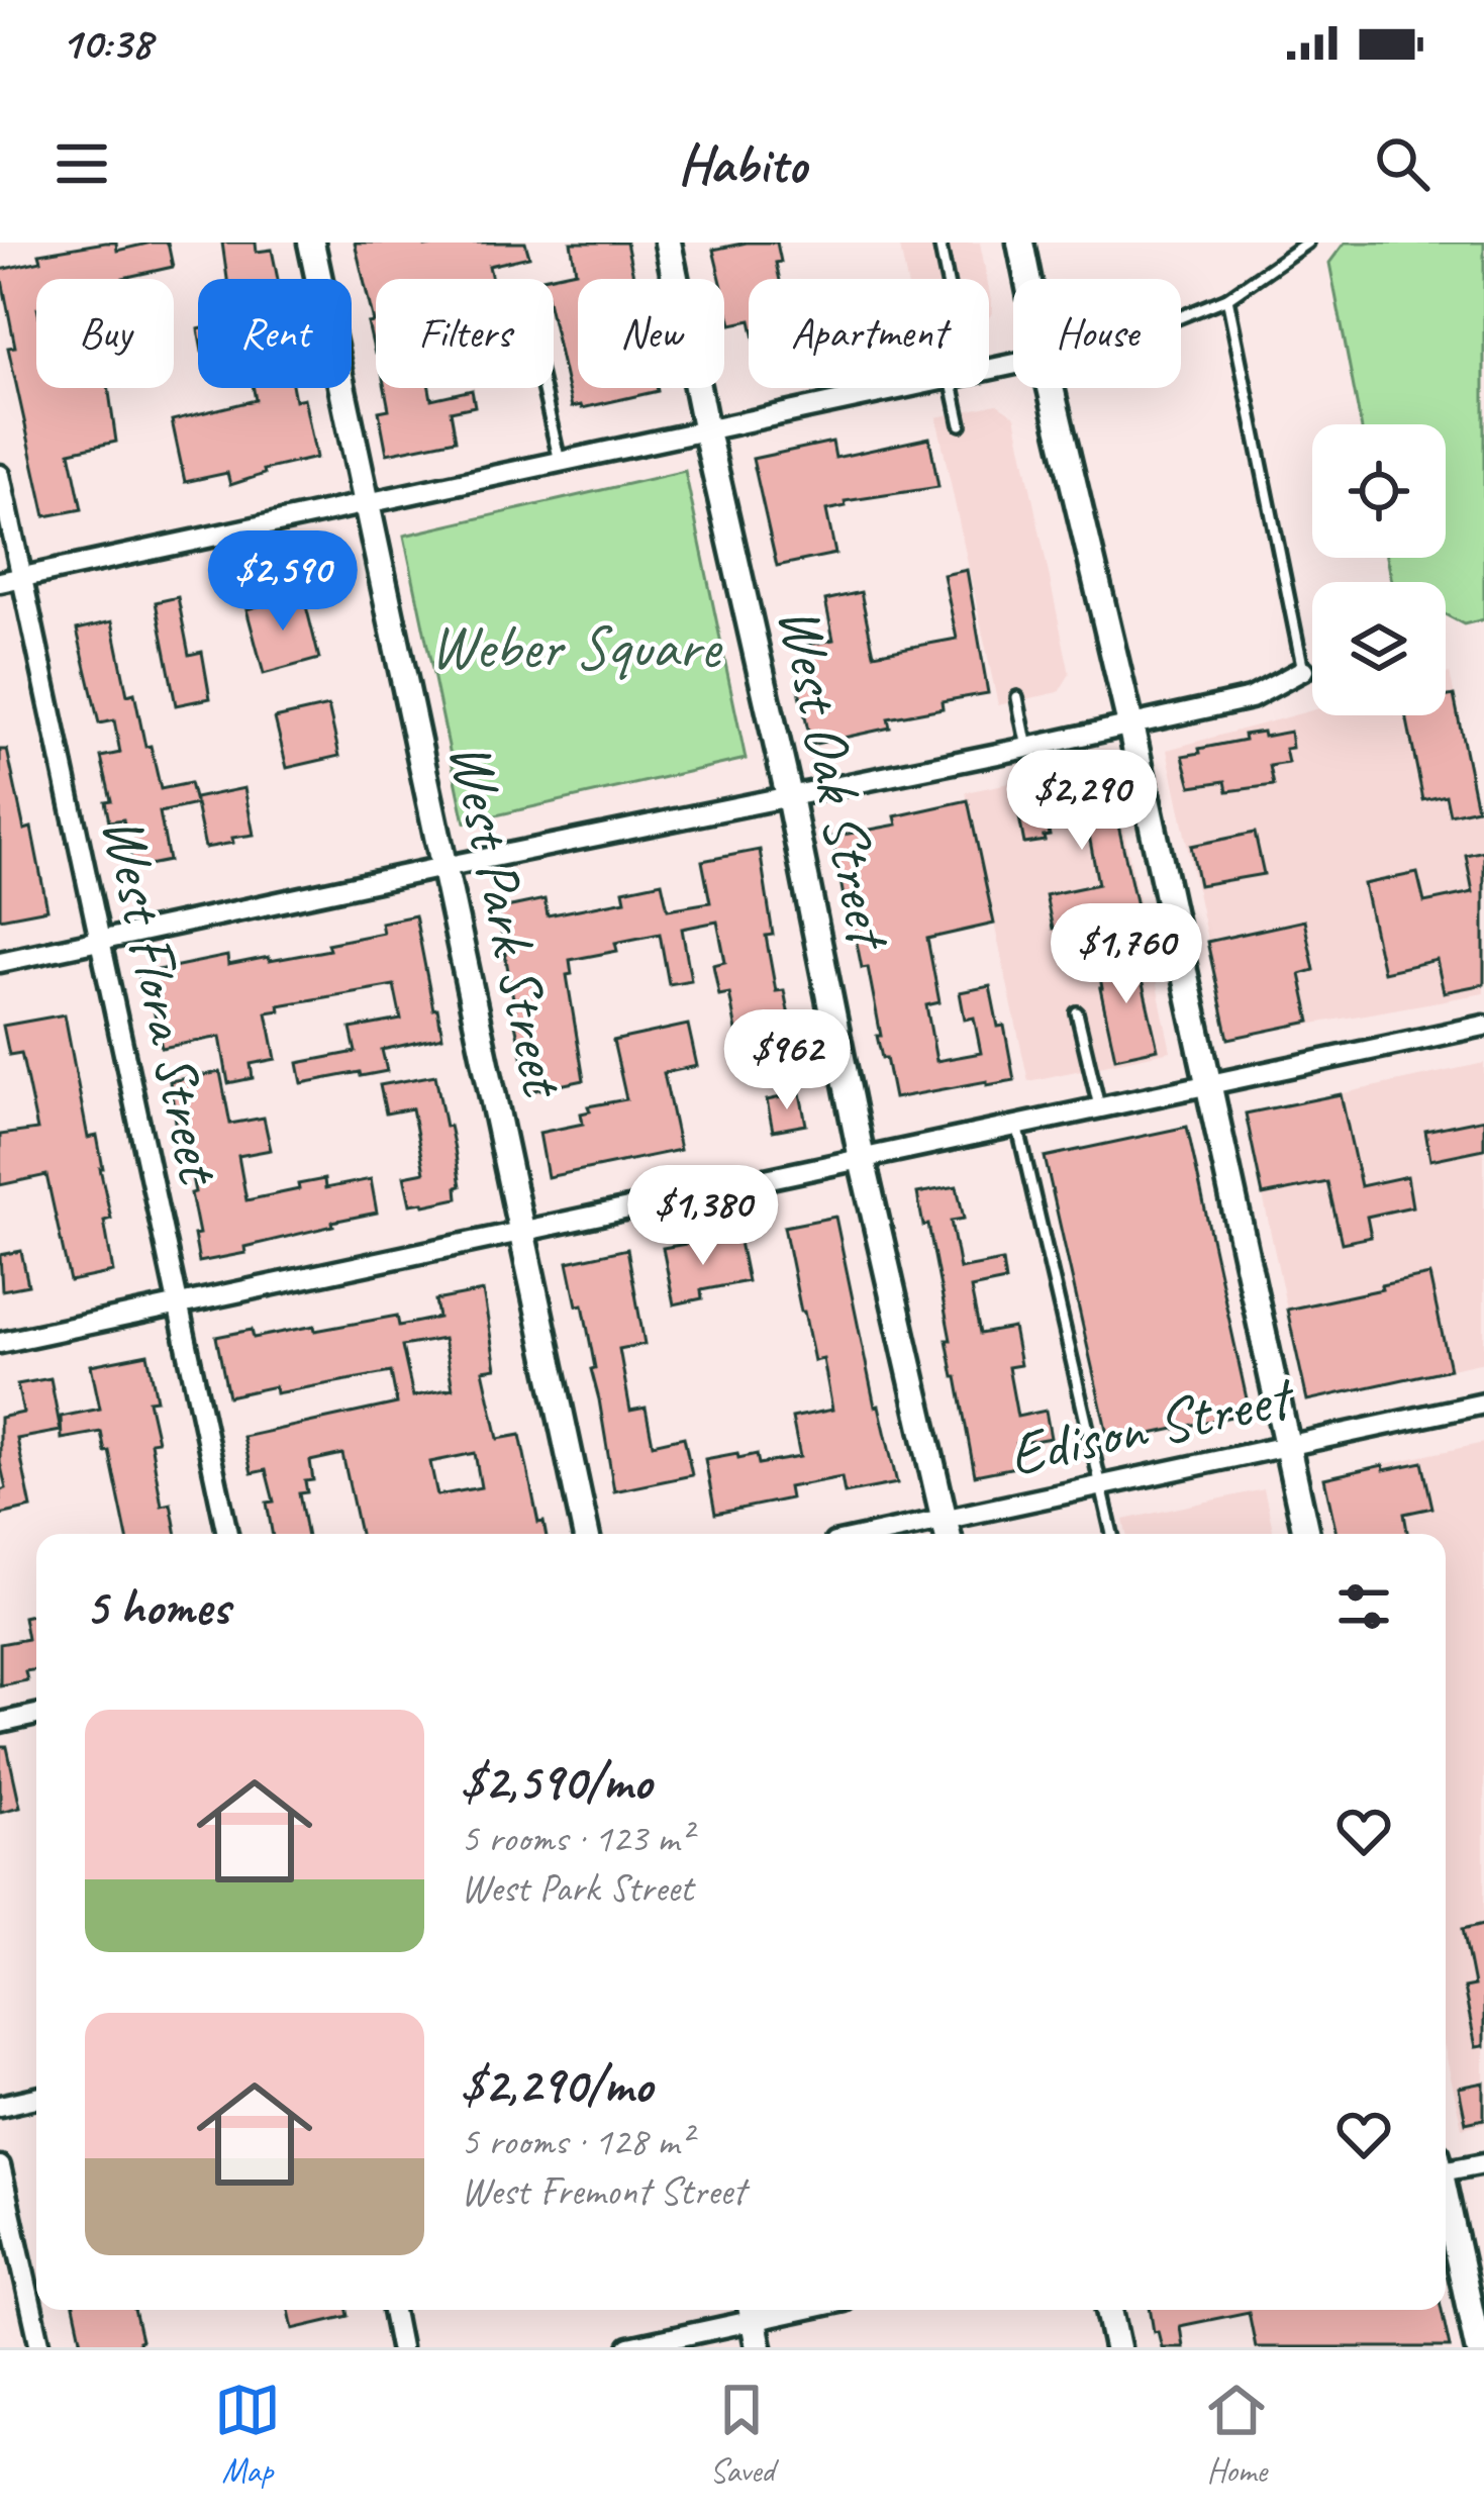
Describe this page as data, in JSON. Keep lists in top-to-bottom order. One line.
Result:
{"streets":{"street":["West Oak Street","West Park Street","West Flora Street","Edison Street"]},"crossings":[["West Oak Street","Edison Street"]],"parks":["Weber Square"],"page":{"status":"10:38","header":"Habito","chip":["Buy","Rent","Filters","New","Apartment","House"],"price":["$2,590","$2,290","$1,760","$962","$1,380"],"heading":"5 homes","list":[{"name":"$2,590/mo","note":"5 rooms · 123 m² · West Park Street"},{"name":"$2,290/mo","note":"5 rooms · 128 m² · West Fremont Street"}],"tabs":["Map","Saved","Home"]}}
